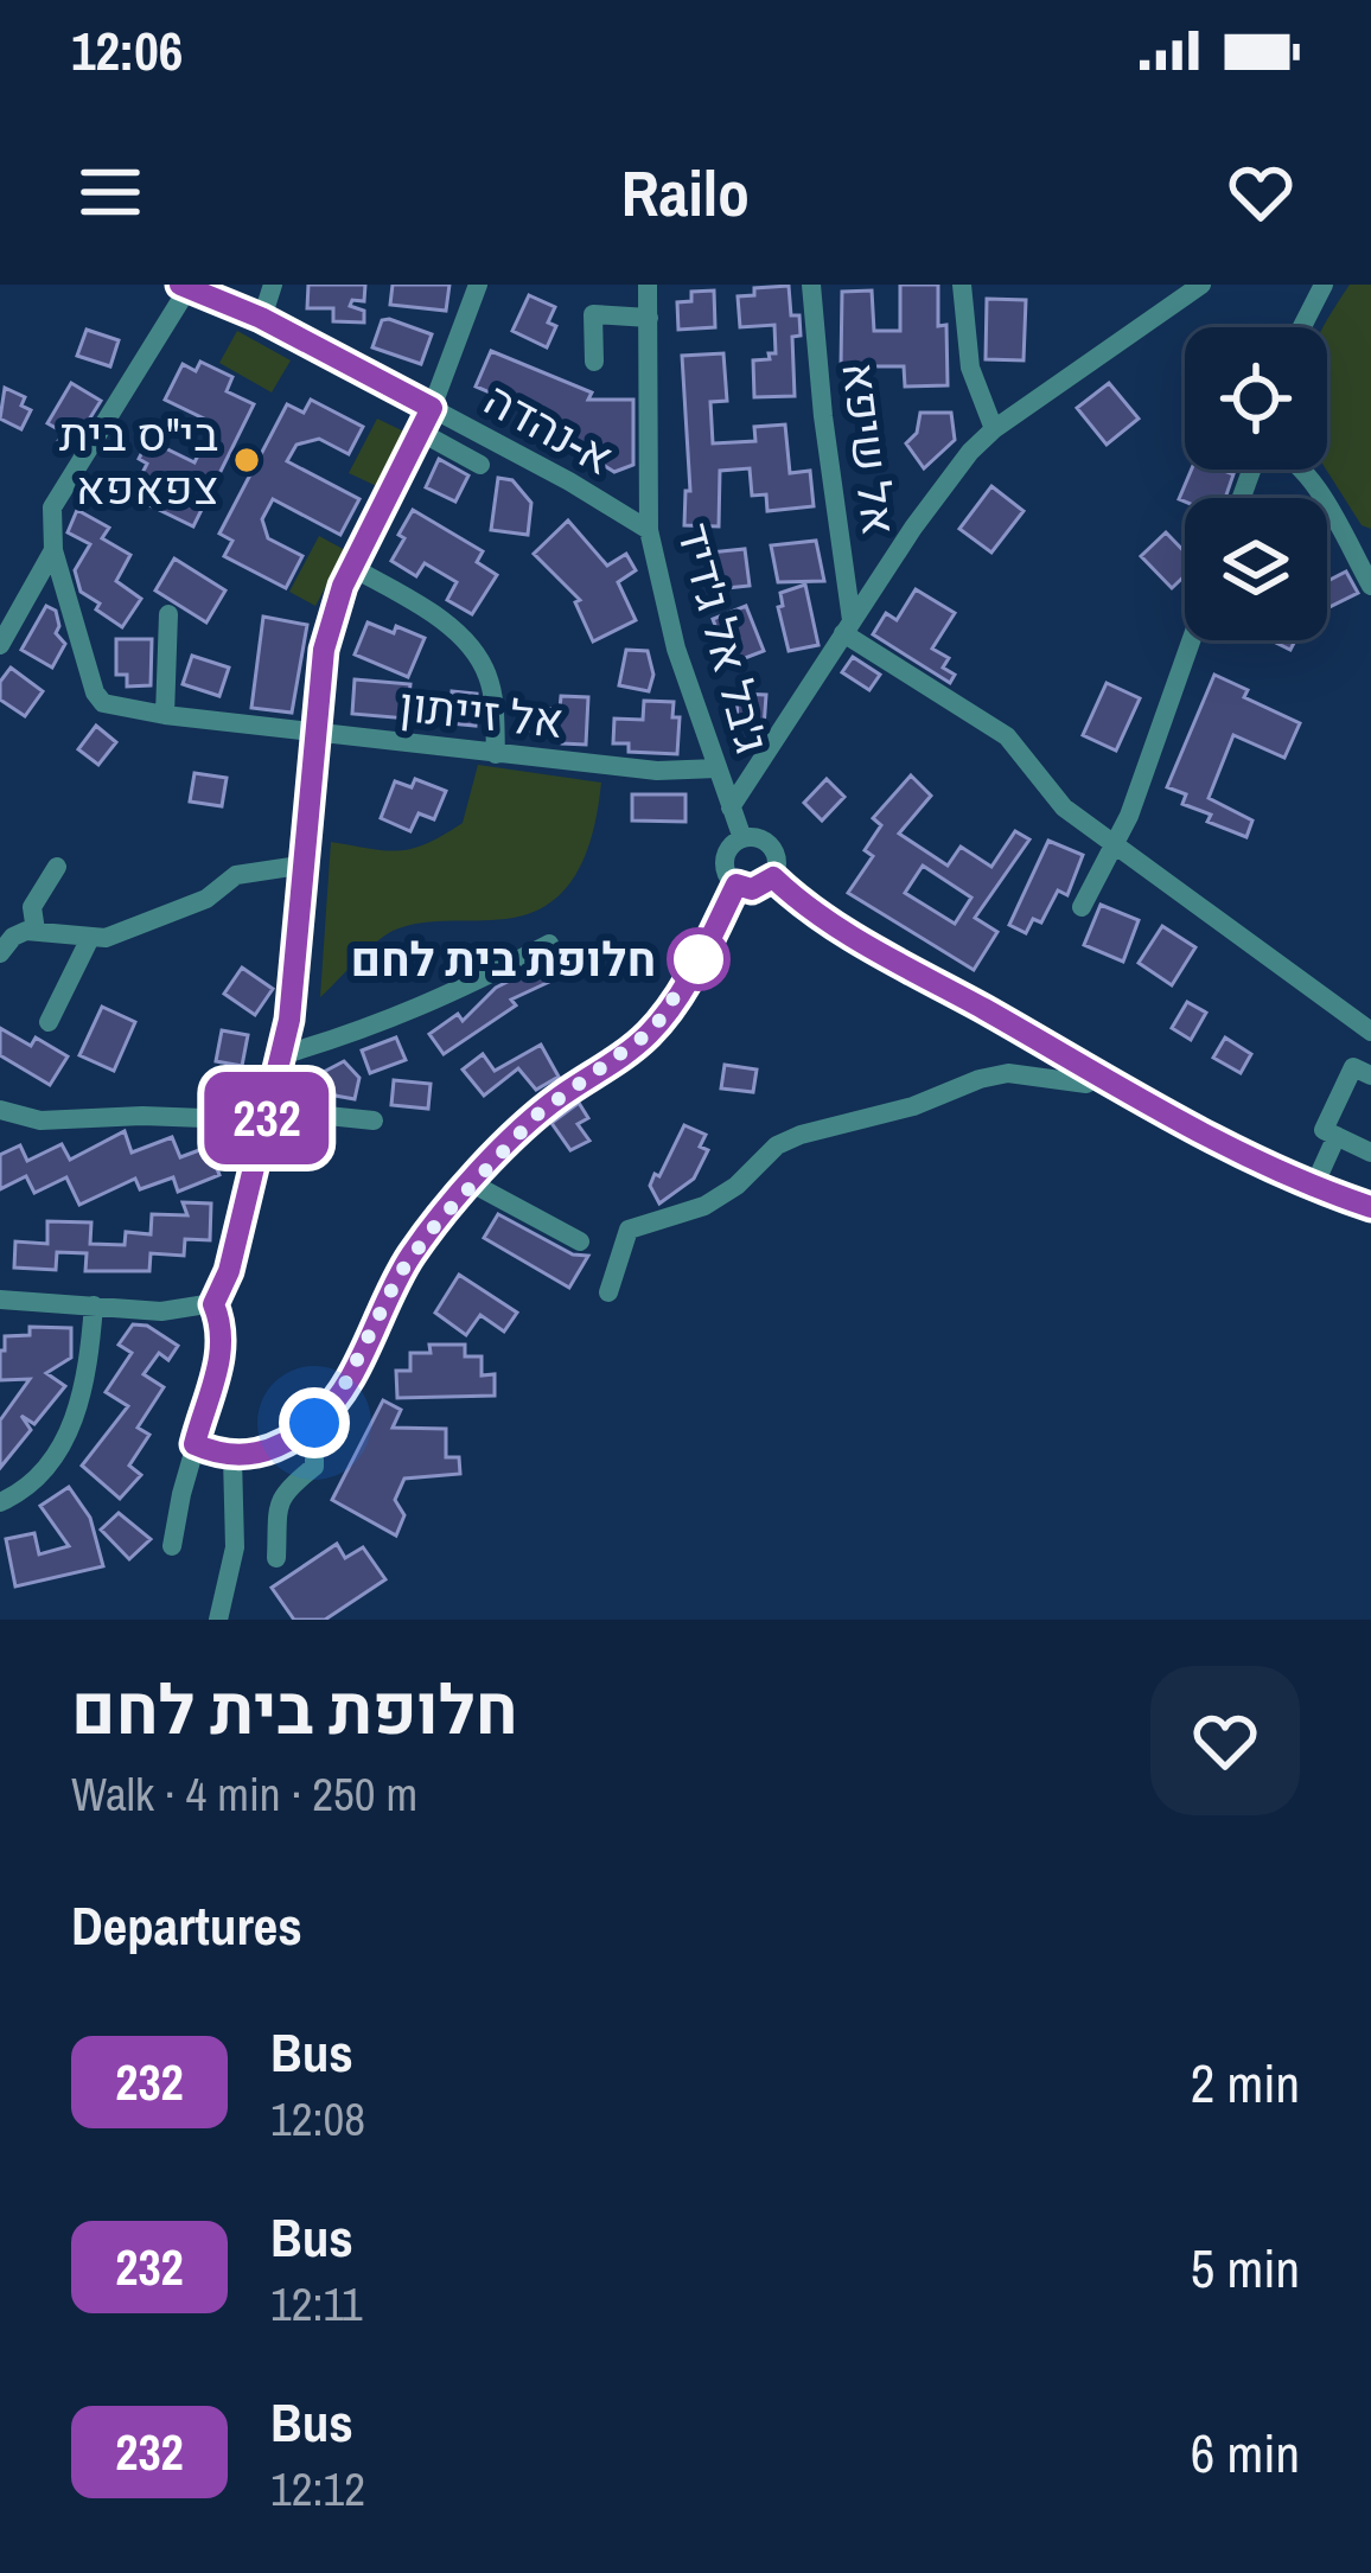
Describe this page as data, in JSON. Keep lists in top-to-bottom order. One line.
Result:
{"streets":{"street":["א-נהדה","אל שיפא","ג'בל אל ג'דיד","אל זייתון"]},"crossings":[["א-נהדה","ג'בל אל ג'דיד"],["א-נהדה","אל זייתון"],["ג'בל אל ג'דיד","אל זייתון"]],"places":["בי\"ס בית צפאפא","חלופת בית לחם"],"lines":["bus line 232"],"page":{"status":"12:06","header":"Railo","on_map":"232","heading":[["חלופת בית לחם","Walk · 4 min · 250 m"],"Departures"],"list":[{"mark":"232","name":"Bus","note":"12:08","value":"2 min"},{"mark":"232","name":"Bus","note":"12:11","value":"5 min"},{"mark":"232","name":"Bus","note":"12:12","value":"6 min"}]}}
